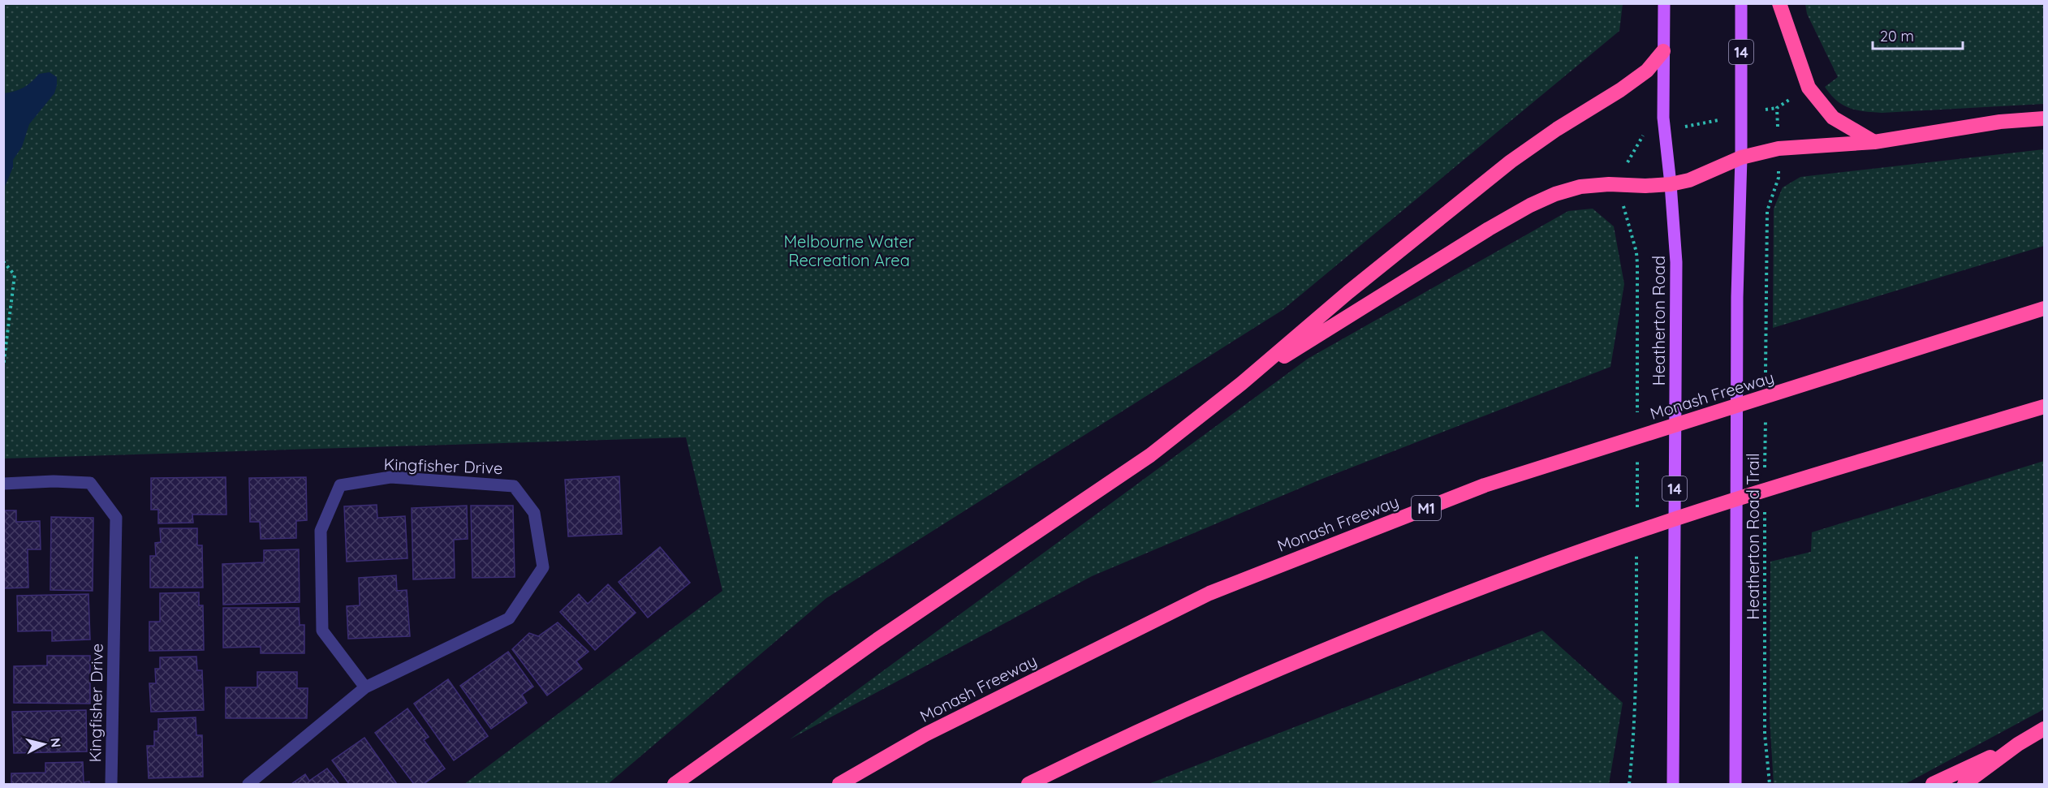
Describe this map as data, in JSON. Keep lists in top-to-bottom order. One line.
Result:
{"streets":{"highway":["Monash Freeway","M1"],"main road":["14","Heatherton Road"],"lane":["Kingfisher Drive"],"path":["Heatherton Road Trail"]},"parks":["Melbourne Water Recreation Area"],"scale_bar":"20 m","north":"right"}
